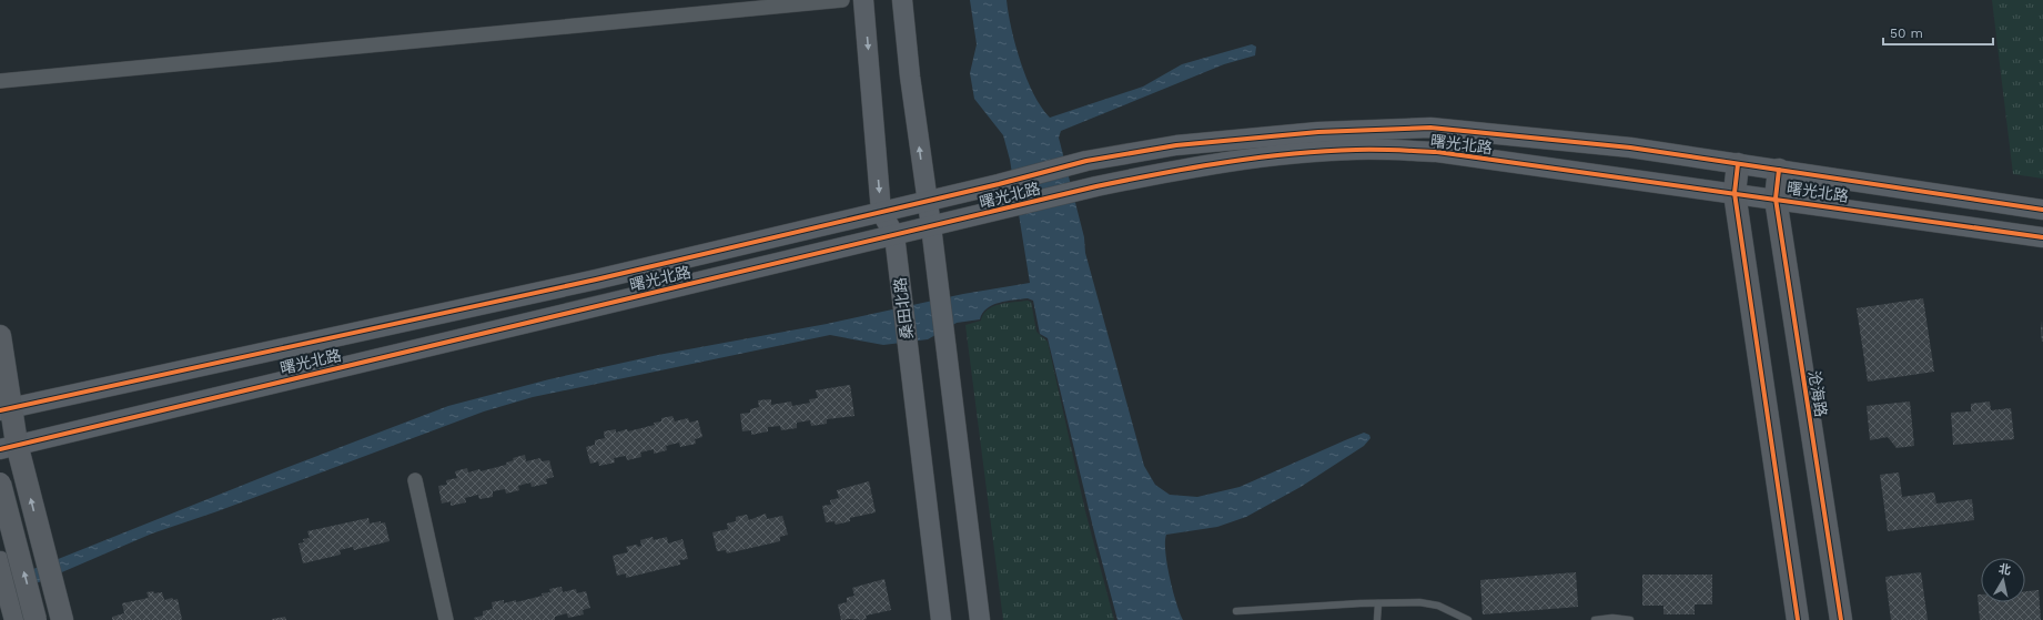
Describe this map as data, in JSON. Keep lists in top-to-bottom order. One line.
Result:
{"streets":{"main road":["曙光北路","桑田北路","沧海路"]},"crossings":[["曙光北路","桑田北路"],["曙光北路","沧海路"]],"scale_bar":"50 m","north":"top"}
